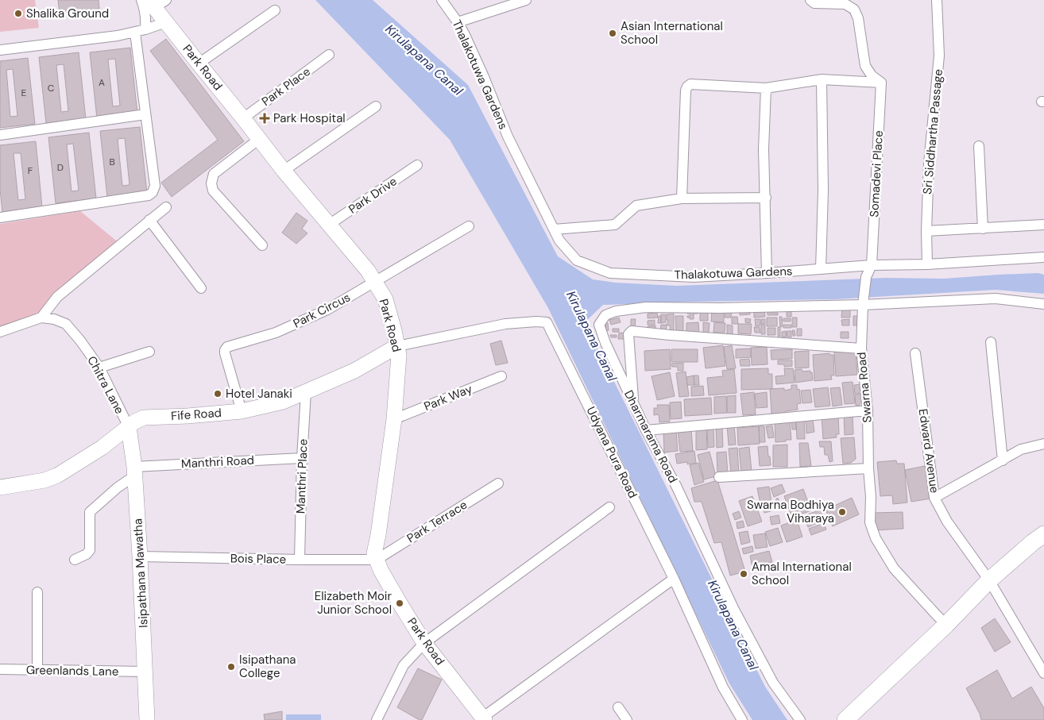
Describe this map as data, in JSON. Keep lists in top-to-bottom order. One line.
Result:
{"streets":{"main road":["Park Road","Fife Road","Isipathana Mawatha"],"street":["Thalakotuwa Gardens","Park Place","Sri Siddhartha Passage","Somadevi Place","Park Drive","Park Circus","Chitra Lane","Swarna Road","Park Way","Dharmarama Road","Edward Avenue","Udyana Pura Road","Manthri Road","Manthri Place","Park Terrace","Bois Place","Greenlands Lane"]},"crossings":[["Park Road","Park Place"],["Park Road","Park Drive"],["Park Road","Park Circus"],["Park Road","Park Way"],["Park Road","Fife Road"],["Park Road","Udyana Pura Road"],["Park Road","Park Terrace"],["Park Road","Bois Place"],["Thalakotuwa Gardens","Sri Siddhartha Passage"],["Thalakotuwa Gardens","Somadevi Place"],["Thalakotuwa Gardens","Swarna Road"],["Somadevi Place","Swarna Road"],["Park Circus","Fife Road"],["Chitra Lane","Fife Road"],["Chitra Lane","Isipathana Mawatha"],["Swarna Road","Dharmarama Road"],["Fife Road","Udyana Pura Road"],["Fife Road","Manthri Place"],["Fife Road","Isipathana Mawatha"],["Manthri Road","Manthri Place"],["Manthri Road","Isipathana Mawatha"],["Manthri Place","Bois Place"],["Park Terrace","Bois Place"],["Bois Place","Isipathana Mawatha"],["Isipathana Mawatha","Greenlands Lane"]],"water":["Kirulapana Canal"],"places":{"other":["Shalika Ground","Asian International School","Hotel Janaki","Swarna Bodhiya Viharaya","Amal International School","Elizabeth Moir Junior School","Isipathana College"],"health":["Park Hospital"]},"house_numbers":["A","C","E","B","D","F"]}
